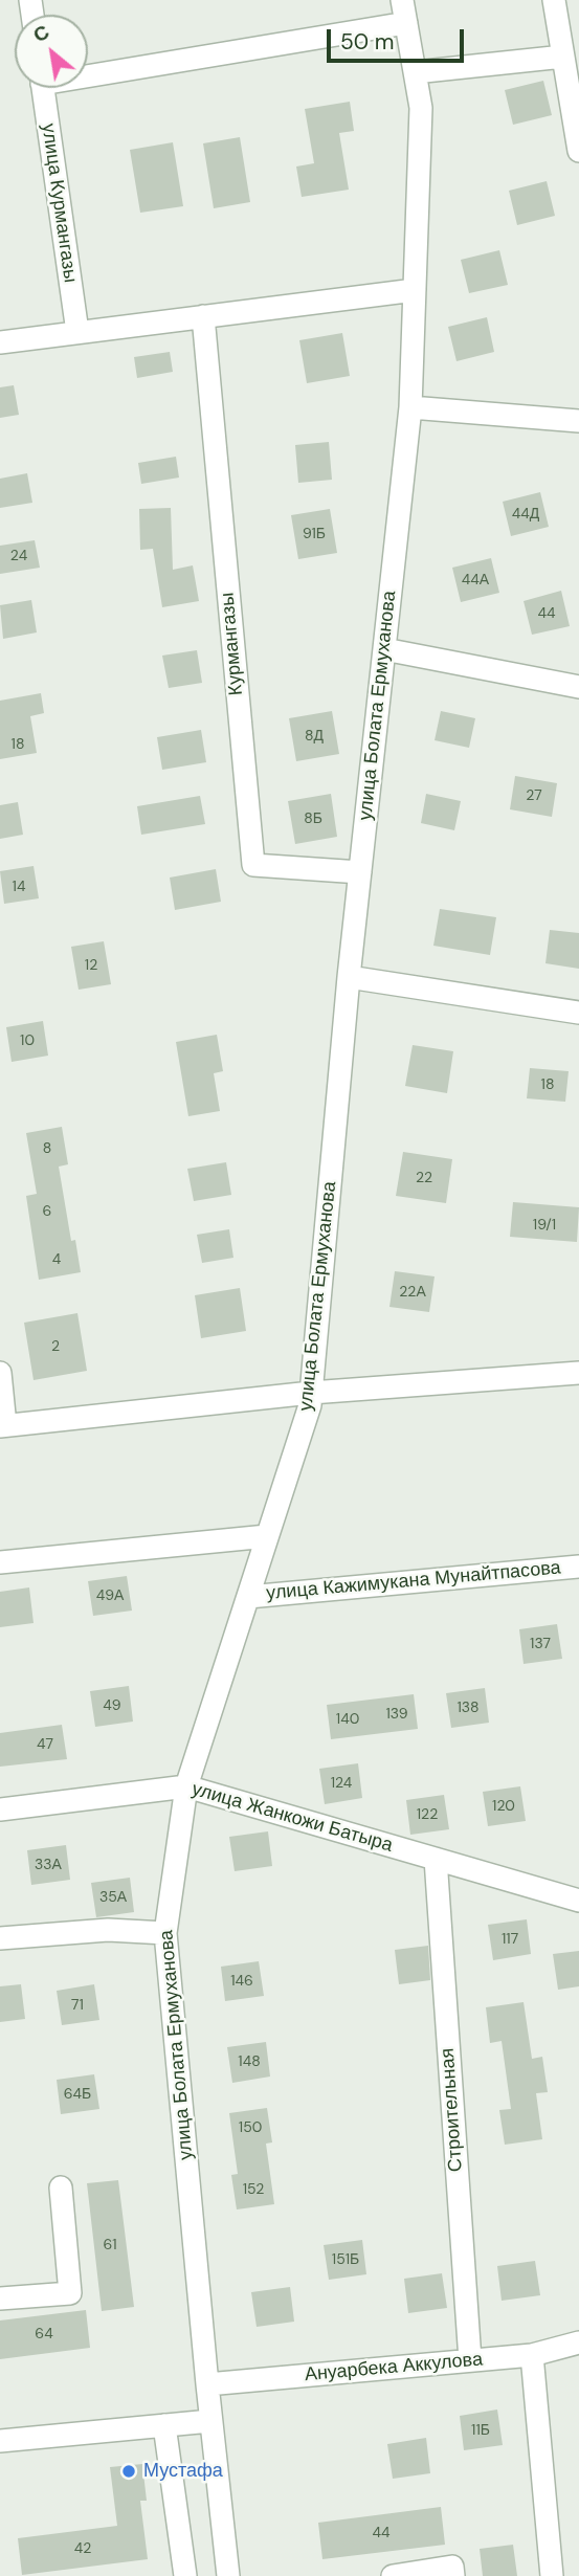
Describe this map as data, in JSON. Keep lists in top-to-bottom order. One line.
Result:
{"streets":{"street":["улица Курмангазы","Курмангазы","улица Болата Ермуханова","улица Кажимукана Мунайтпасова","улица Жанкожи Батыра","Строительная","Ануарбека Аккулова"]},"crossings":[["Курмангазы","улица Болата Ермуханова"],["улица Болата Ермуханова","улица Кажимукана Мунайтпасова"],["улица Болата Ермуханова","улица Жанкожи Батыра"],["улица Болата Ермуханова","Ануарбека Аккулова"],["улица Жанкожи Батыра","Строительная"],["Строительная","Ануарбека Аккулова"]],"places":["Мустафа"],"house_numbers":["44Д","91Б","24","44А","44","8Д","18","27","8Б","14","12","10","18","8","22","6","19/1","4","22А","2","49А","137","49","138","139","140","47","124","120","122","33А","35А","117","146","71","148","64Б","150","152","61","151Б","64","11Б","44","42"],"scale_bar":"50 m","north":"top left"}
